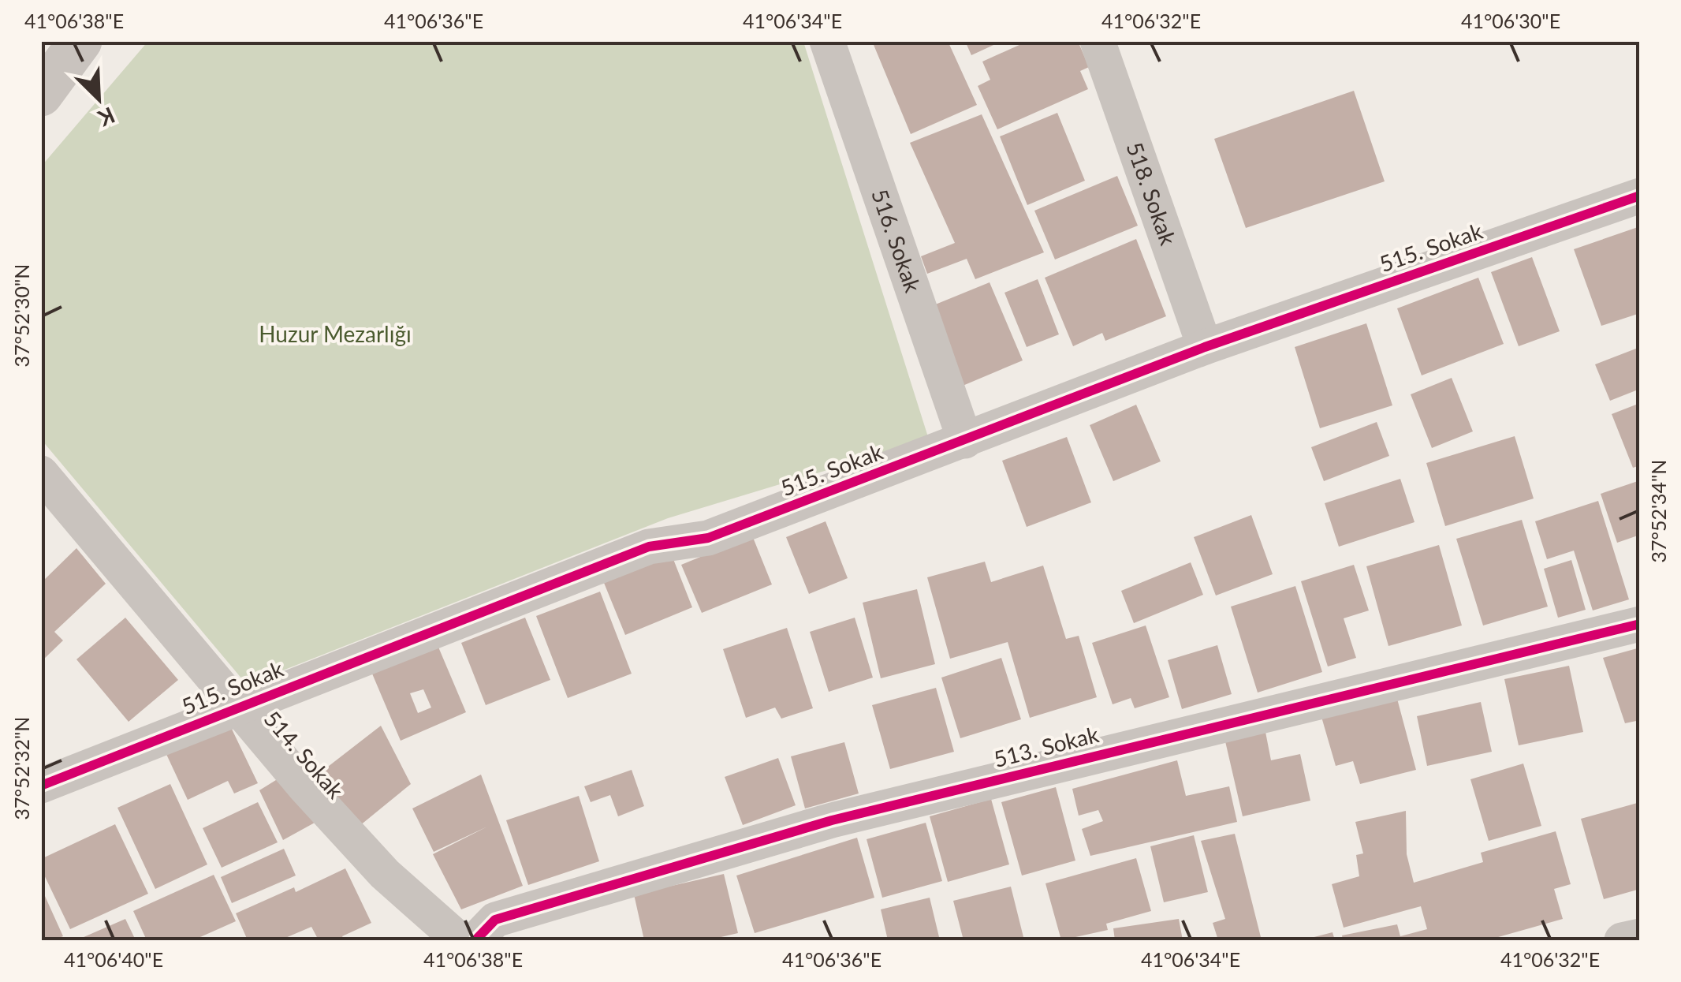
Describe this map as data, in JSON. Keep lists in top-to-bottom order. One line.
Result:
{"streets":{"street":["518. Sokak","516. Sokak","515. Sokak","513. Sokak","514. Sokak"]},"crossings":[["518. Sokak","515. Sokak"],["516. Sokak","515. Sokak"],["515. Sokak","514. Sokak"]],"parks":["Huzur Mezarlığı"],"north":"bottom right","coordinates":["41°06'38\"E","41°06'36\"E","41°06'34\"E","41°06'32\"E","41°06'30\"E","37°52'30\"N","37°52'34\"N","37°52'32\"N","41°06'40\"E"]}
